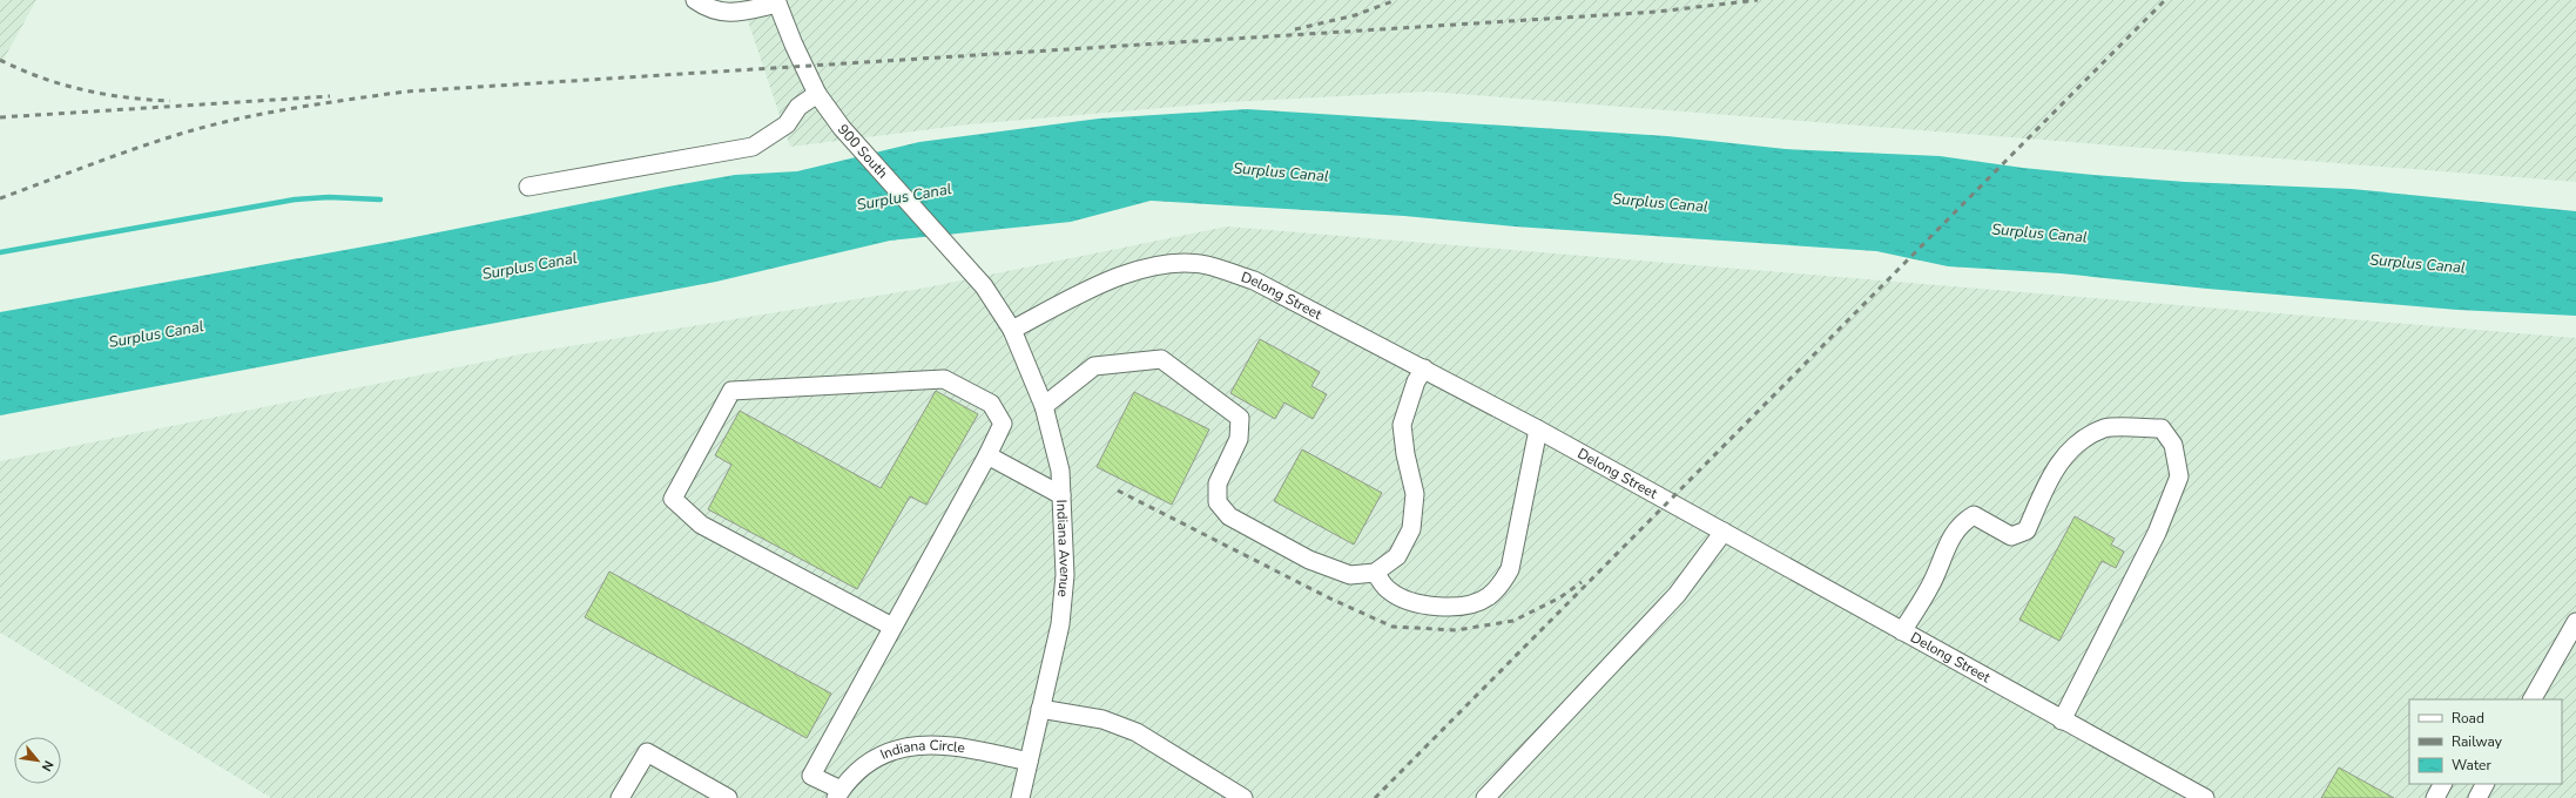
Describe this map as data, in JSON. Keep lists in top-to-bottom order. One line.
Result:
{"streets":{"street":["900 South","Delong Street","Indiana Avenue","Indiana Circle"]},"crossings":[["900 South","Delong Street"],["900 South","Indiana Avenue"],["Delong Street","Indiana Avenue"],["Indiana Avenue","Indiana Circle"]],"water":["Surplus Canal"],"legend":["Road","Railway","Water"],"north":"bottom right"}
